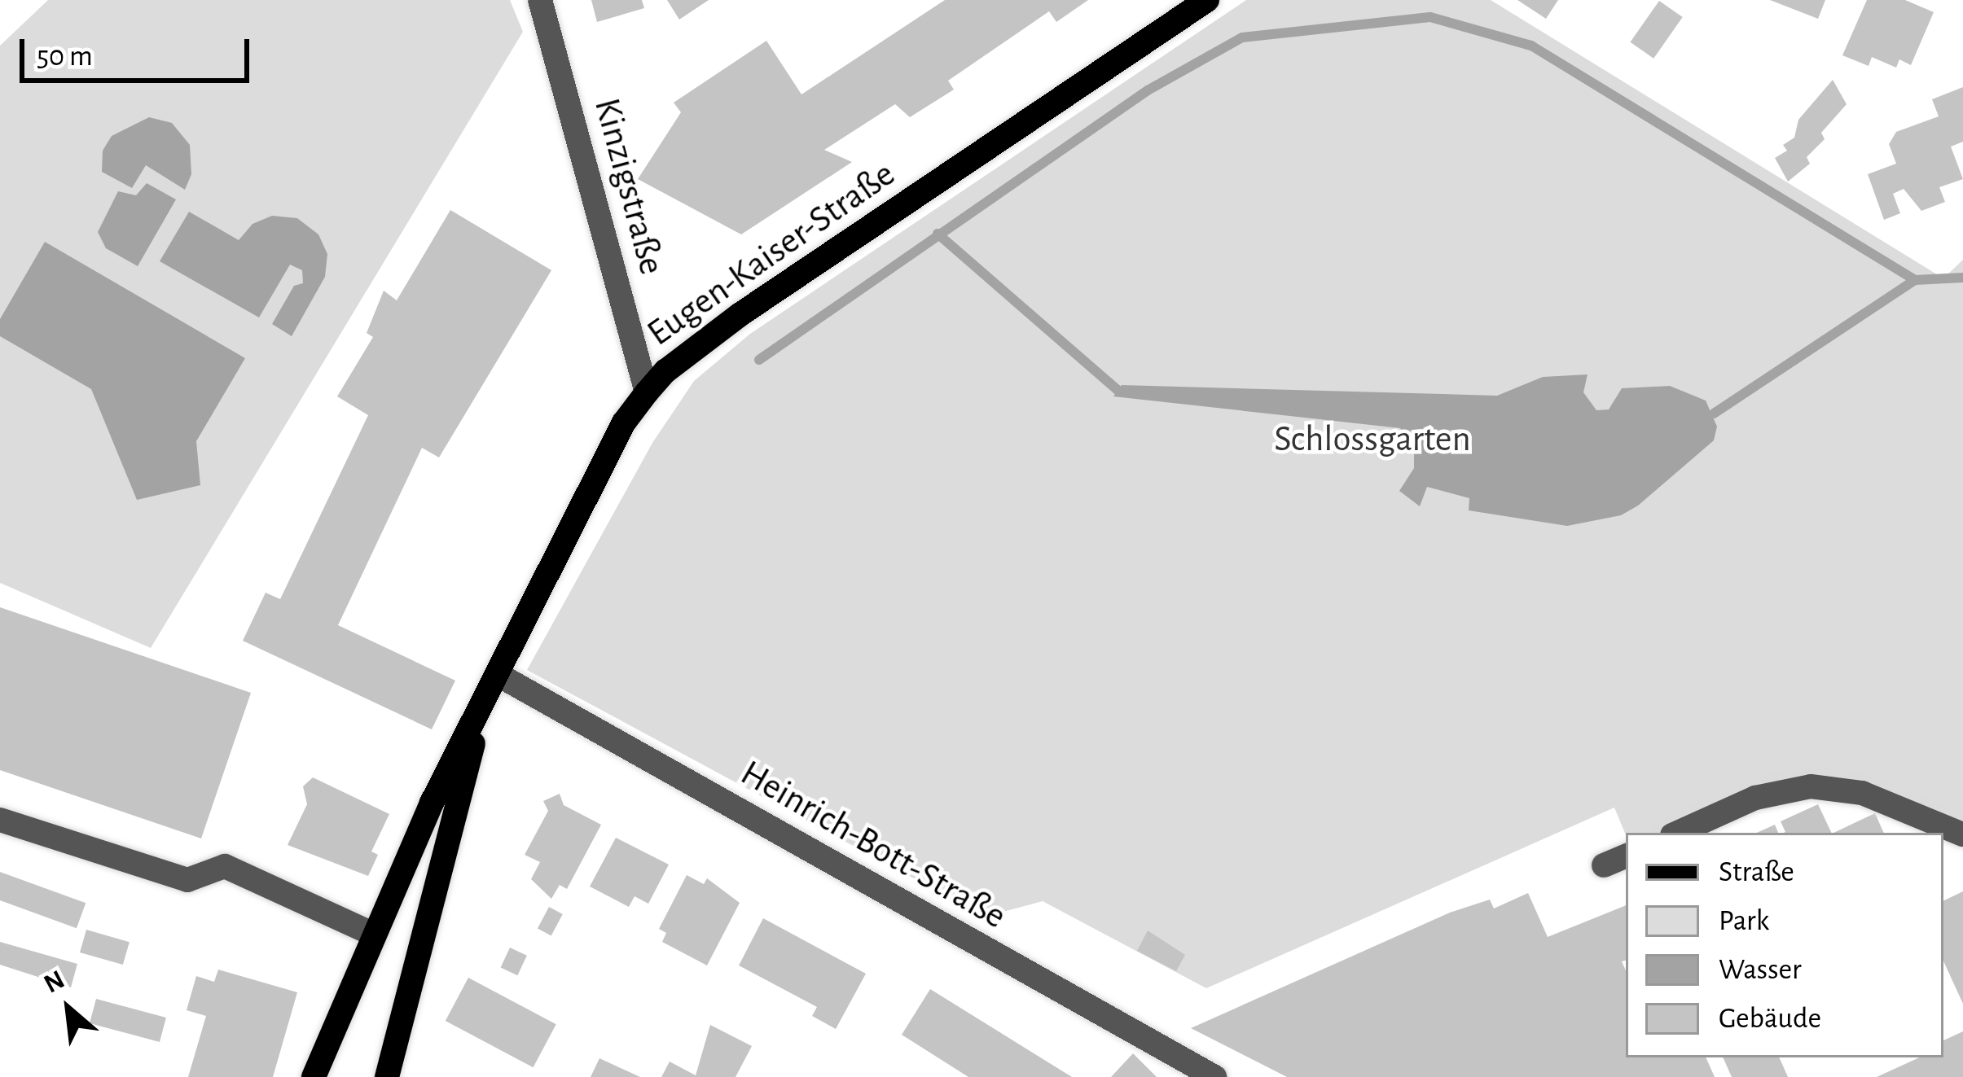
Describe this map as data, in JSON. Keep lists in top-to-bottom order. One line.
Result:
{"streets":{"main road":["Eugen-Kaiser-Straße"],"street":["Kinzigstraße","Heinrich-Bott-Straße"]},"crossings":[["Kinzigstraße","Eugen-Kaiser-Straße"],["Eugen-Kaiser-Straße","Heinrich-Bott-Straße"]],"parks":["Schlossgarten"],"legend":["Straße","Park","Wasser","Gebäude"],"scale_bar":"50 m","north":"top left"}
